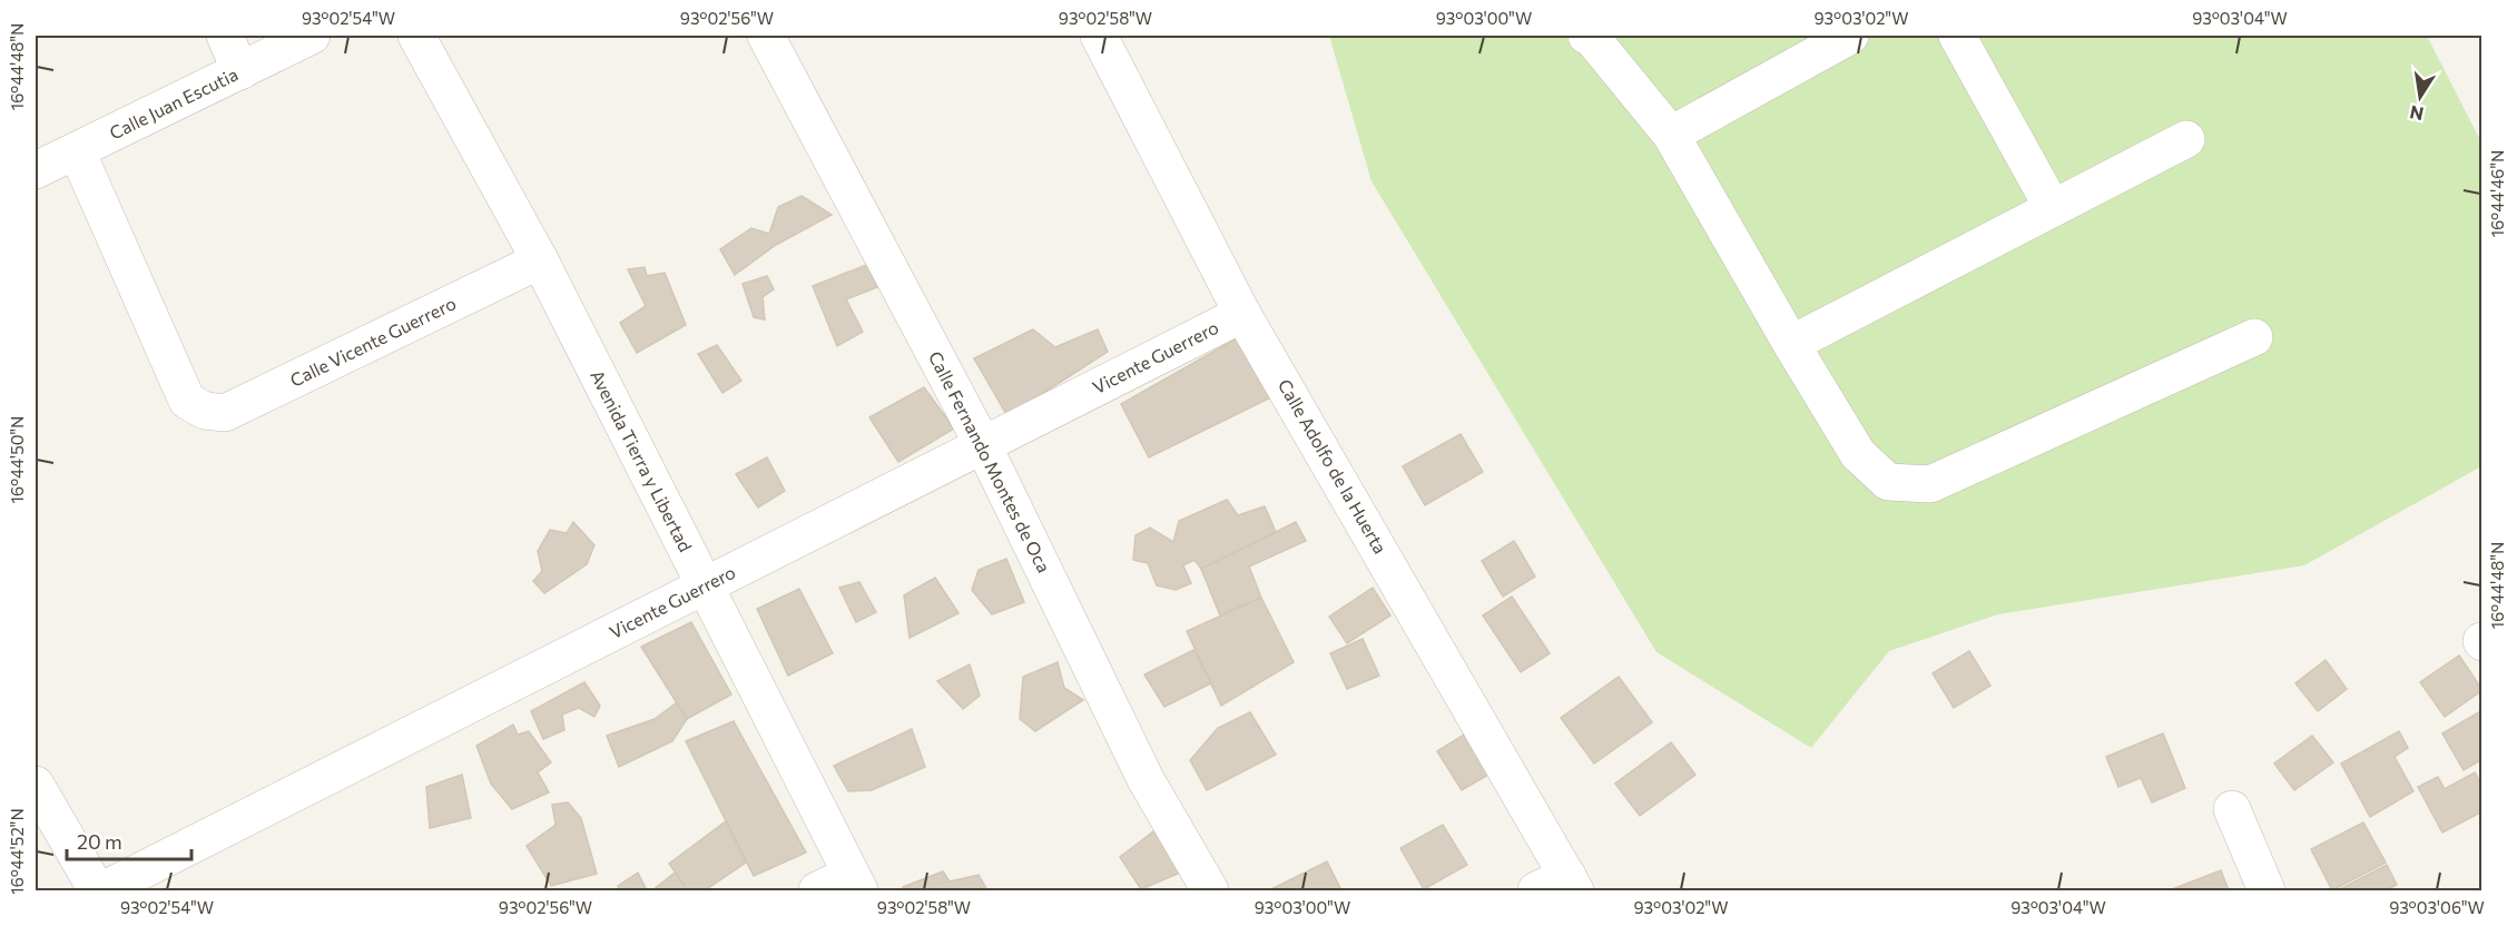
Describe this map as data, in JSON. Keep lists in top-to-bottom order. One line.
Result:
{"streets":{"street":["Calle Juan Escutia","Calle Vicente Guerrero","Vicente Guerrero","Avenida Tierra y Libertad","Calle Fernando Montes de Oca","Calle Adolfo de la Huerta"]},"crossings":[["Calle Juan Escutia","Calle Vicente Guerrero"],["Calle Vicente Guerrero","Avenida Tierra y Libertad"],["Vicente Guerrero","Avenida Tierra y Libertad"],["Vicente Guerrero","Calle Fernando Montes de Oca"],["Vicente Guerrero","Calle Adolfo de la Huerta"]],"scale_bar":"20 m","north":"bottom","coordinates":["93°02'54\"W","93°02'56\"W","93°02'58\"W","93°03'00\"W","93°03'02\"W","93°03'04\"W","16°44'48\"N","16°44'46\"N","16°44'50\"N","16°44'52\"N","93°03'06\"W"]}
